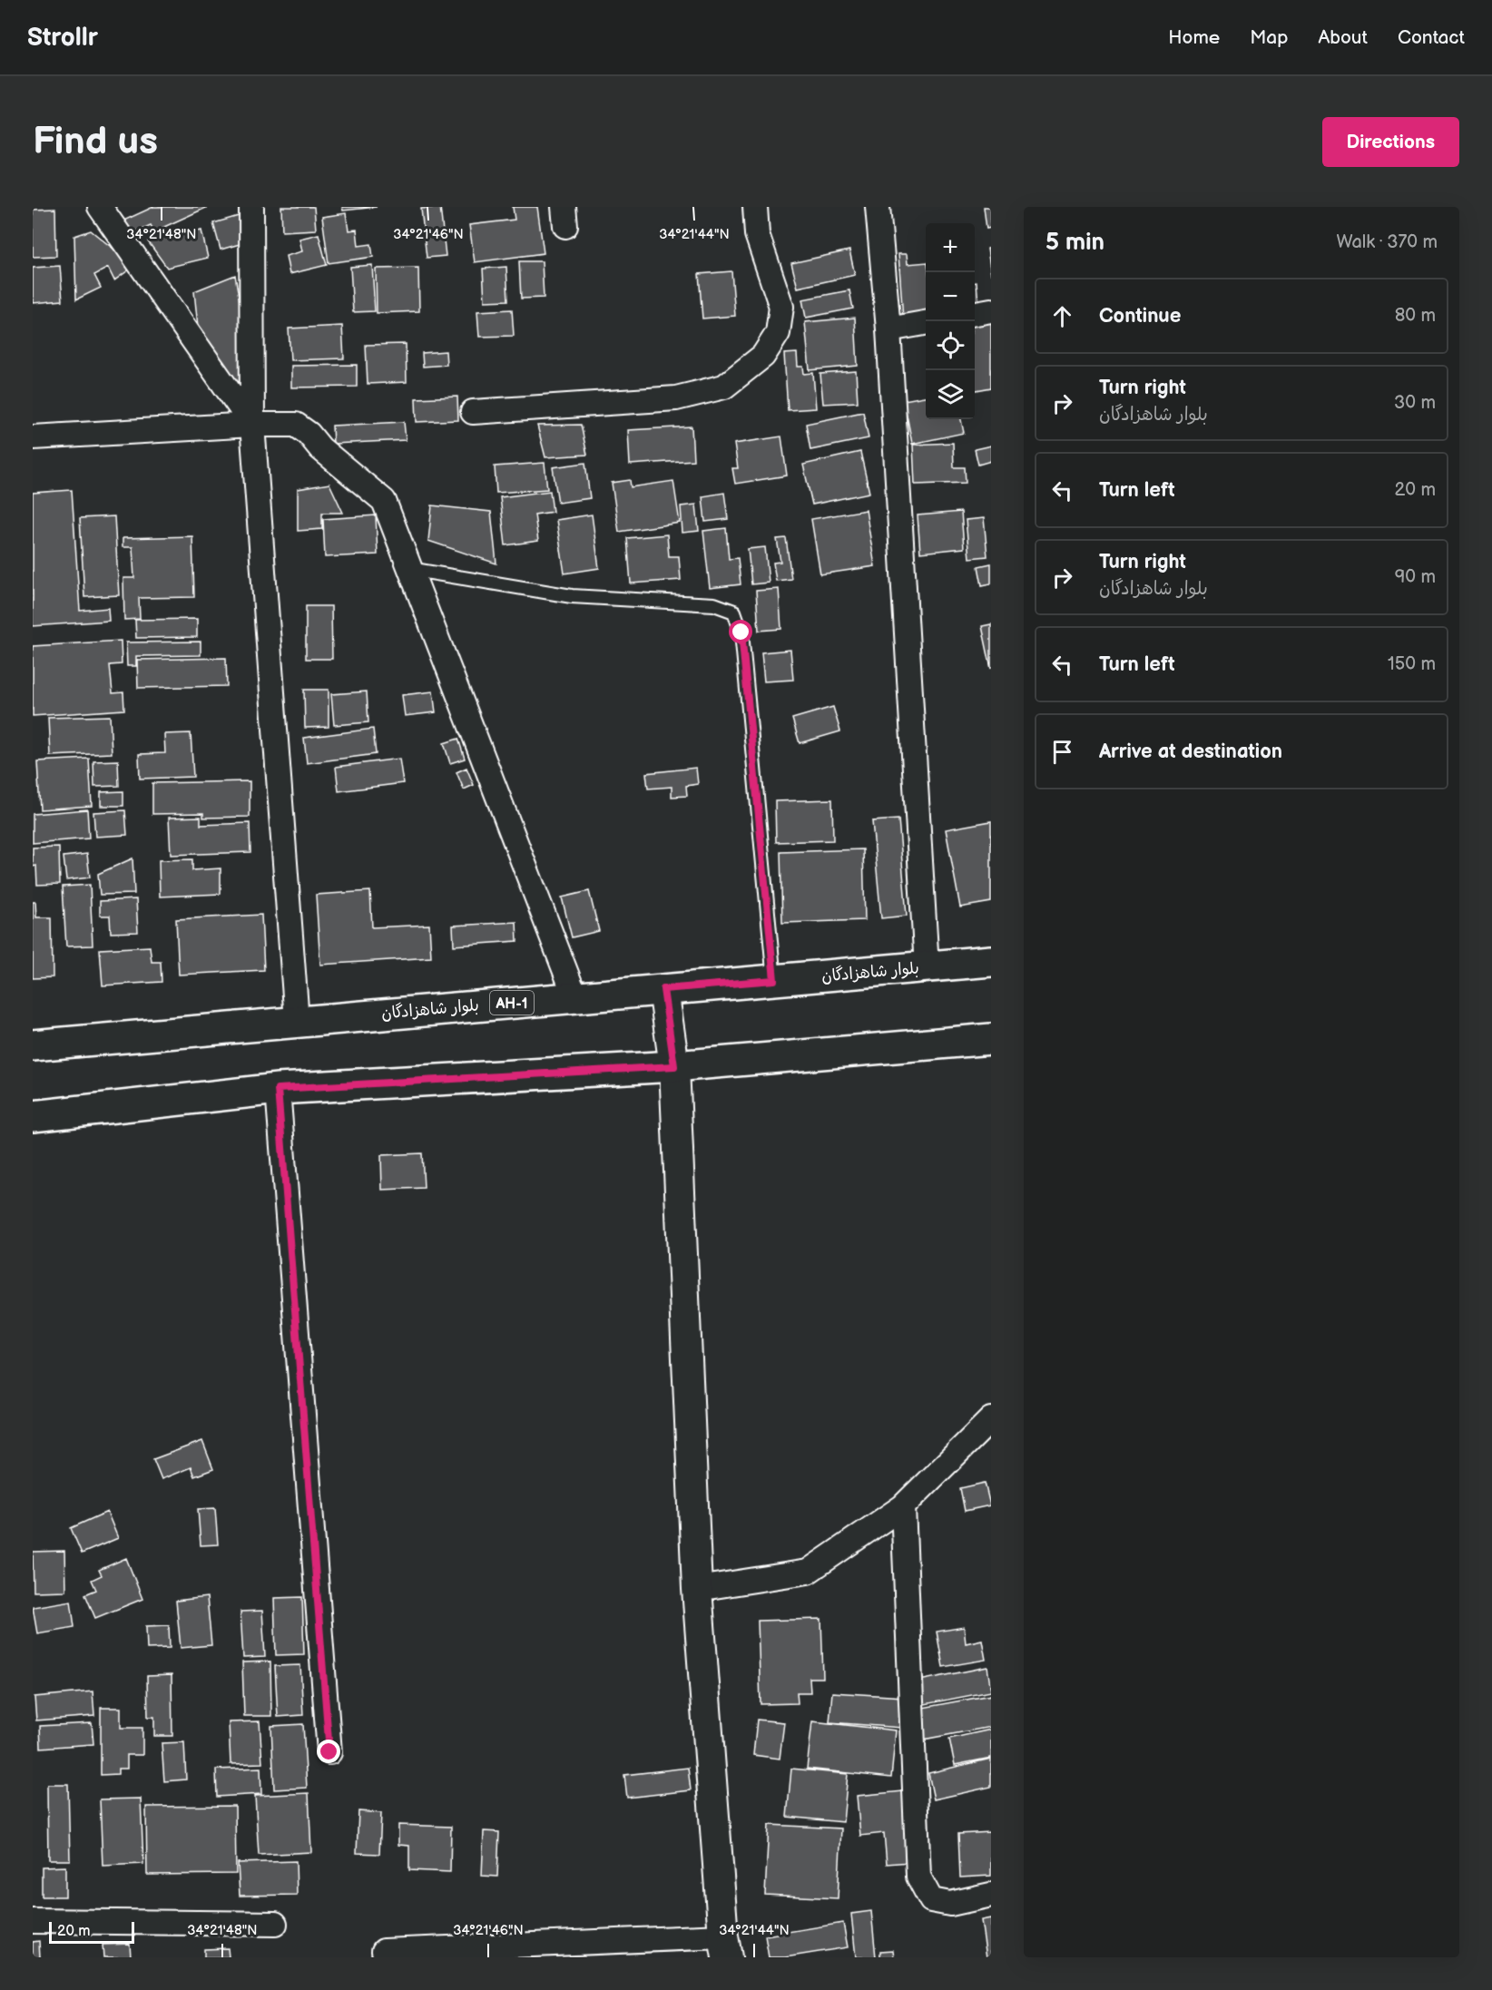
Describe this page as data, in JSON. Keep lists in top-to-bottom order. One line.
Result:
{"streets":{"main road":["بلوار شاهزادگان","AH-1"]},"scale_bar":"20 m","page":{"header":"Strollr","nav":["Home","Map","About","Contact"],"buttons":"Directions","title":"Find us","heading":["5 min","Walk · 370 m"],"map_buttons":["+","−"],"list":[["Continue","80 m"],["Turn right","بلوار شاهزادگان","30 m"],["Turn left","20 m"],["Turn right","بلوار شاهزادگان","90 m"],["Turn left","150 m"],"Arrive at destination"],"scale":"20 m"},"coordinates":["34°21'48\"N","34°21'46\"N","34°21'44\"N"]}
